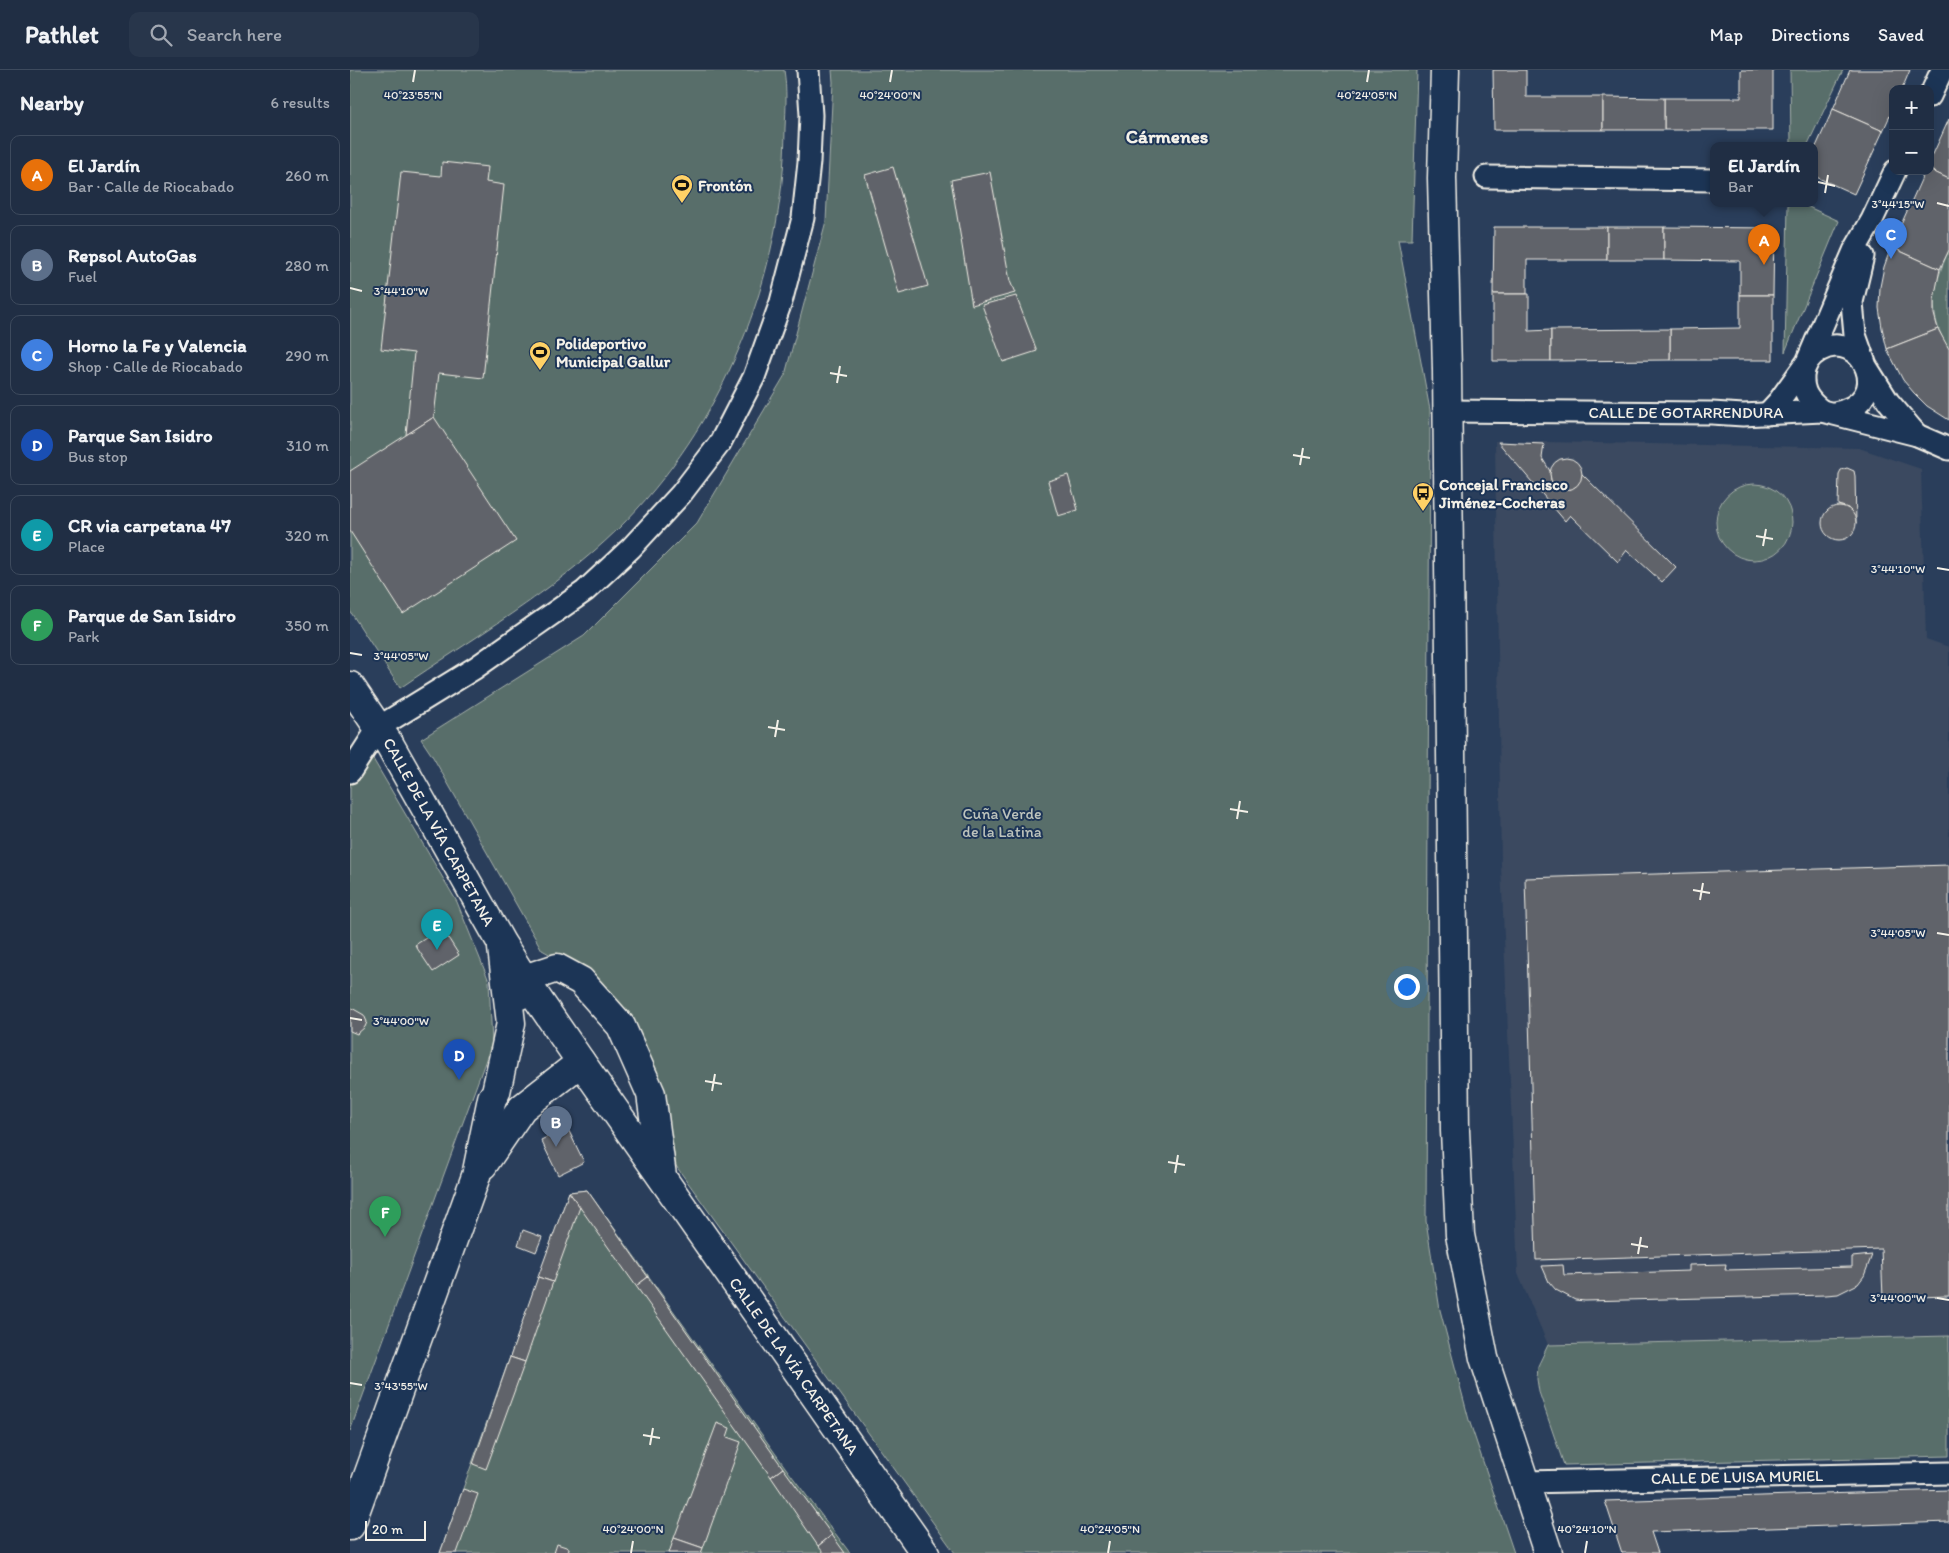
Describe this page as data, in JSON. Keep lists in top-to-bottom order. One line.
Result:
{"streets":{"street":["CALLE DE GOTARRENDURA","CALLE DE LA VÍA CARPETANA","CALLE DE LUISA MURIEL"]},"districts":["Cármenes"],"parks":["Cuña Verde de la Latina"],"places":{"sports":["Frontón","Polideportivo Municipal Gallur"],"bus stop":["Concejal Francisco Jiménez-Cocheras"]},"scale_bar":"20 m","page":{"header":"Pathlet","search":"Search here","nav":["Map","Directions","Saved"],"heading":["Nearby","6 results"],"map_buttons":["+","−"],"list":[{"mark":"A","name":"El Jardín","note":"Bar · Calle de Riocabado","value":"260 m"},{"mark":"B","name":"Repsol AutoGas","note":"Fuel","value":"280 m"},{"mark":"C","name":"Horno la Fe y Valencia","note":"Shop · Calle de Riocabado","value":"290 m"},{"mark":"D","name":"Parque San Isidro","note":"Bus stop","value":"310 m"},{"mark":"E","name":"CR via carpetana 47","note":"Place","value":"320 m"},{"mark":"F","name":"Parque de San Isidro","note":"Park","value":"350 m"}],"popup":["El Jardín","Bar"],"pins":["C","A","E","D","B","F"],"scale":"20 m"},"coordinates":["40°23'55\"N","40°24'00\"N","40°24'05\"N","3°44'15\"W","3°44'10\"W","3°44'05\"W","3°44'00\"W","3°43'55\"W","40°24'10\"N"]}
